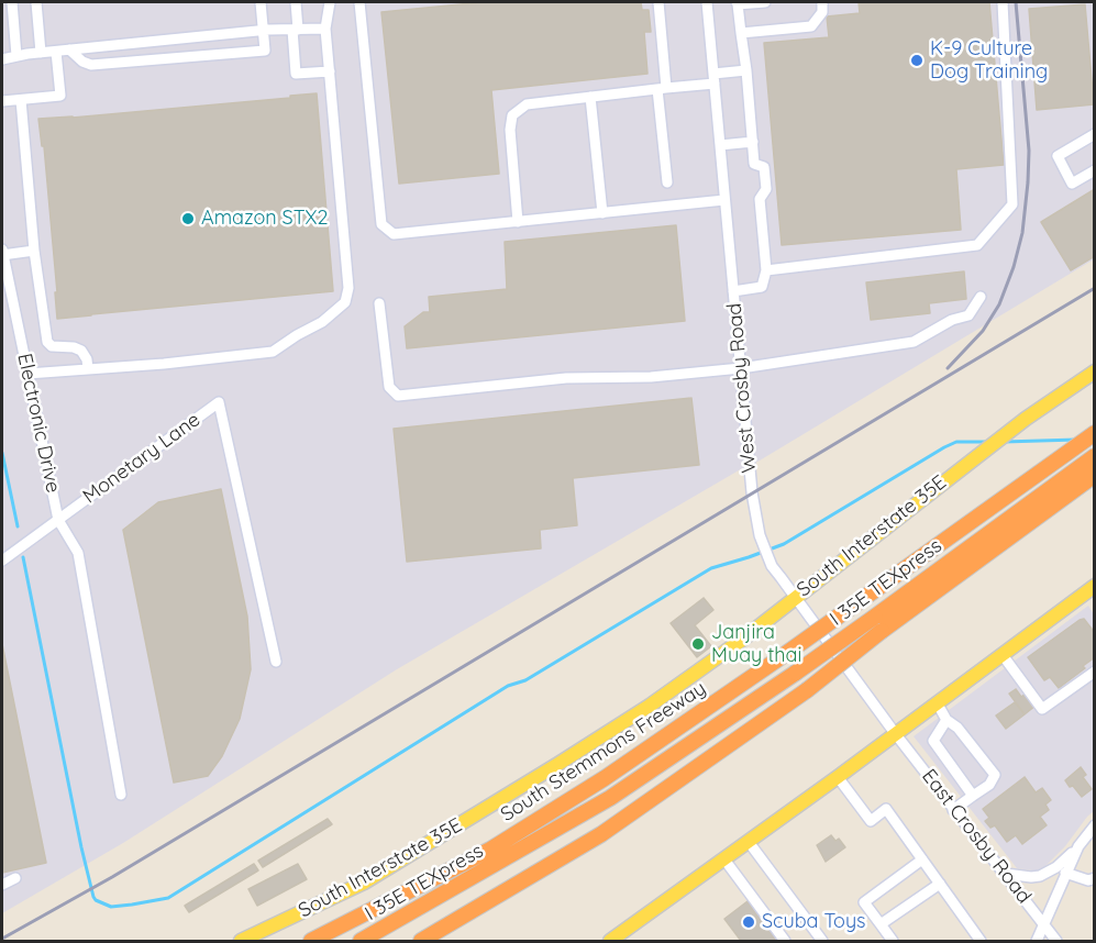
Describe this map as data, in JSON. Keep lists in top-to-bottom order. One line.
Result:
{"streets":{"highway":["I 35E TEXpress","South Stemmons Freeway"],"main road":["South Interstate 35E"],"street":["West Crosby Road","Electronic Drive","Monetary Lane","East Crosby Road"]},"crossings":[["West Crosby Road","South Interstate 35E"],["West Crosby Road","East Crosby Road"],["Electronic Drive","Monetary Lane"]],"places":["K-9 Culture Dog Training","Amazon STX2","Janjira Muay thai","Scuba Toys"]}
